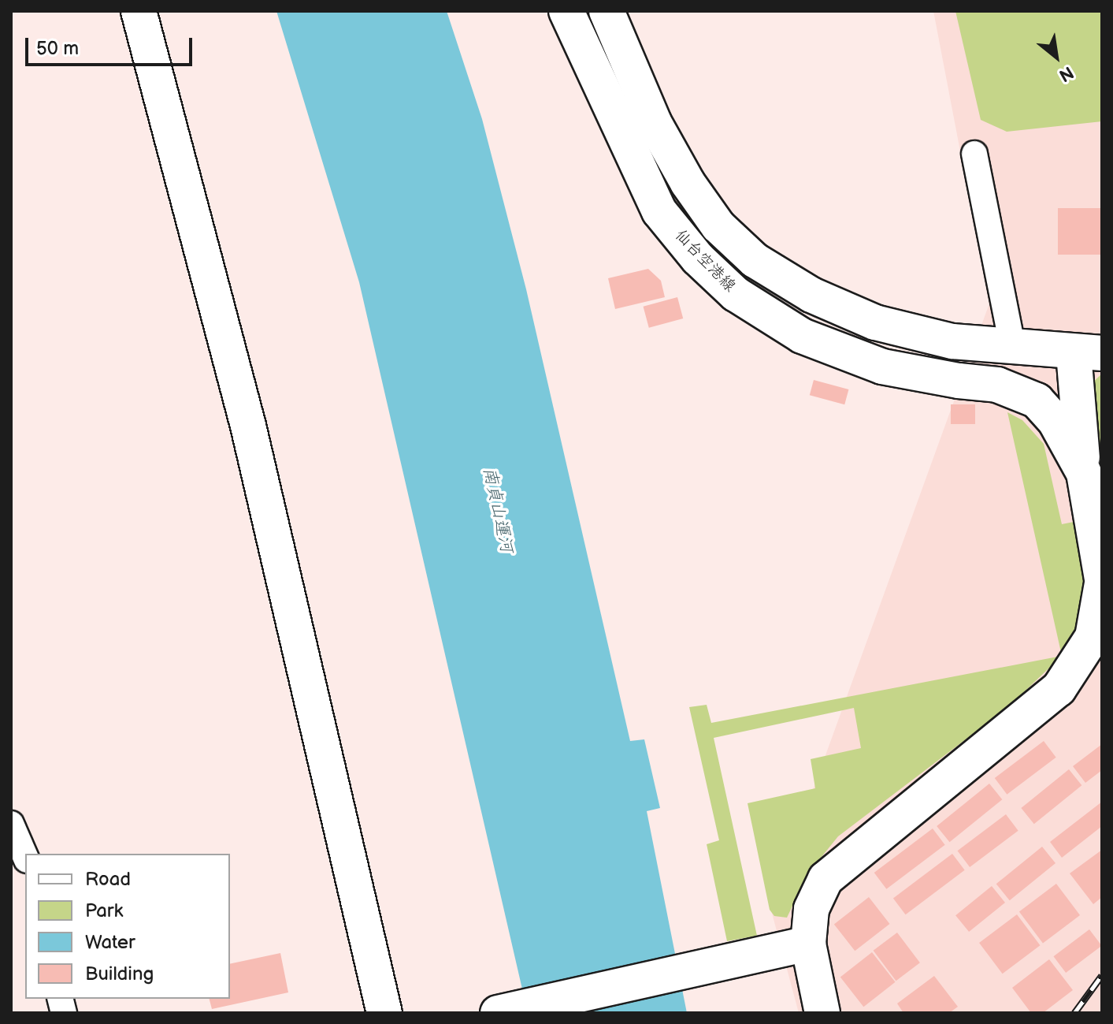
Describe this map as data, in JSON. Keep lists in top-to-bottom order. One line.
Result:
{"streets":{"street":["仙台空港線"]},"water":["南貞山運河"],"legend":["Road","Park","Water","Building"],"scale_bar":"50 m","north":"bottom right"}
